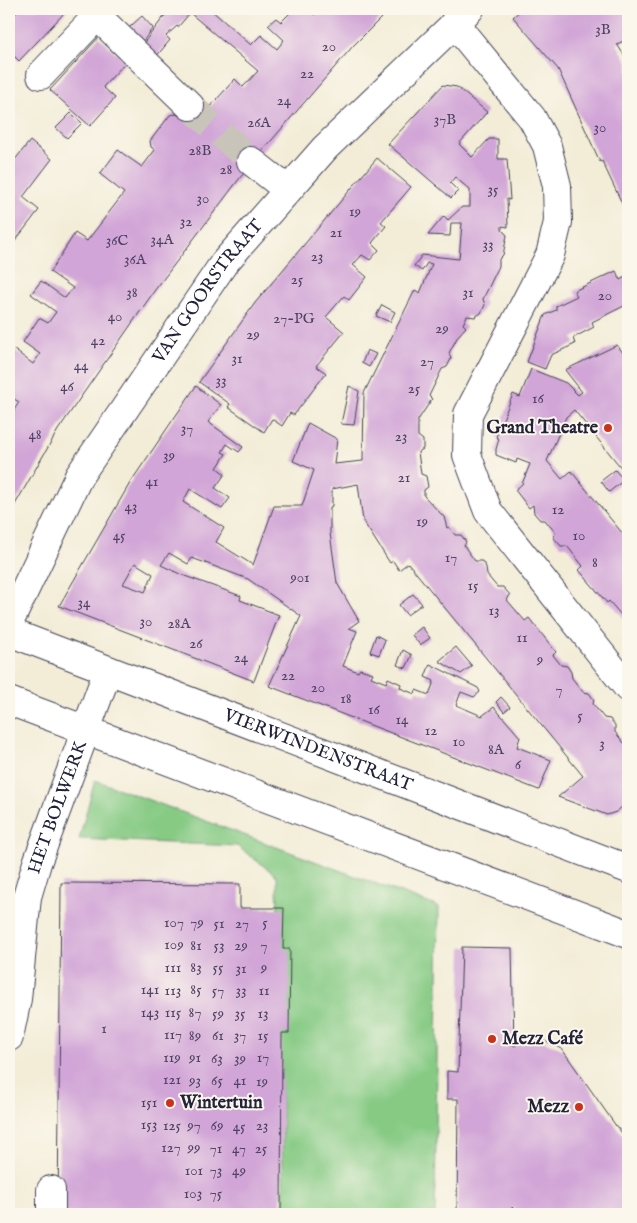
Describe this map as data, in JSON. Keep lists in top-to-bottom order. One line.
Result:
{"streets":{"street":["VAN GOORSTRAAT","VIERWINDENSTRAAT","HET BOLWERK"]},"crossings":[["VIERWINDENSTRAAT","HET BOLWERK"]],"places":["Grand Theatre","Mezz Café","Wintertuin","Mezz"],"house_numbers":["3B","20","22","24","37B","26A","30","28B","28","35","30","19","32","21","34A","36C","33","23","36A","25","38","31","20","40","27-PG","29","29","42","31","27","44","33","46","25","16","37","48","23","39","21","41","43","12","19","45","10","17","8","901","15","34","13","30","28A","11","26","24","9","22","20","7","18","16","5","14","12","10","3","8A","6","107","79","5","51","27","109","81","53","29","7","111","83","55","9","31","141","85","113","57","33","11","143","115","87","59","35","13","1","117","89","61","37","15","119","91","17","63","39","121","93","65","41","19","151","153","125","97","69","23","45","127","99","71","47","25","101","73","49","103","75"]}
